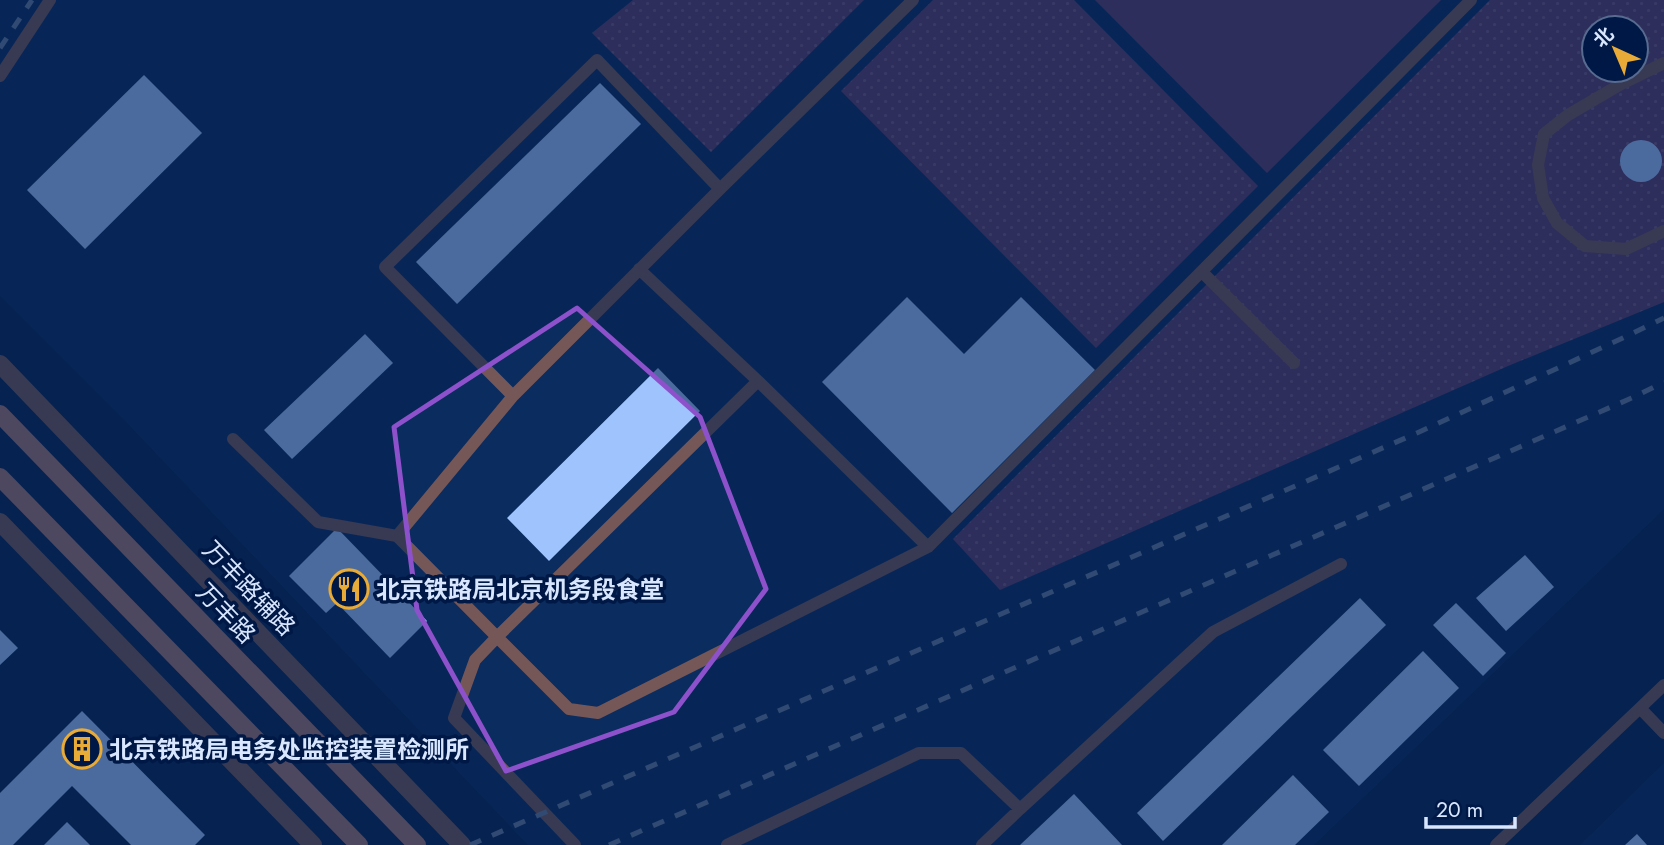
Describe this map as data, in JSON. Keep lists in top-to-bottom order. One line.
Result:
{"streets":{"main road":["万丰路"],"street":["万丰路辅路"]},"places":{"restaurant":["北京铁路局北京机务段食堂"],"building":["北京铁路局电务处监控装置检测所"]},"scale_bar":"20 m","north":"top left"}
